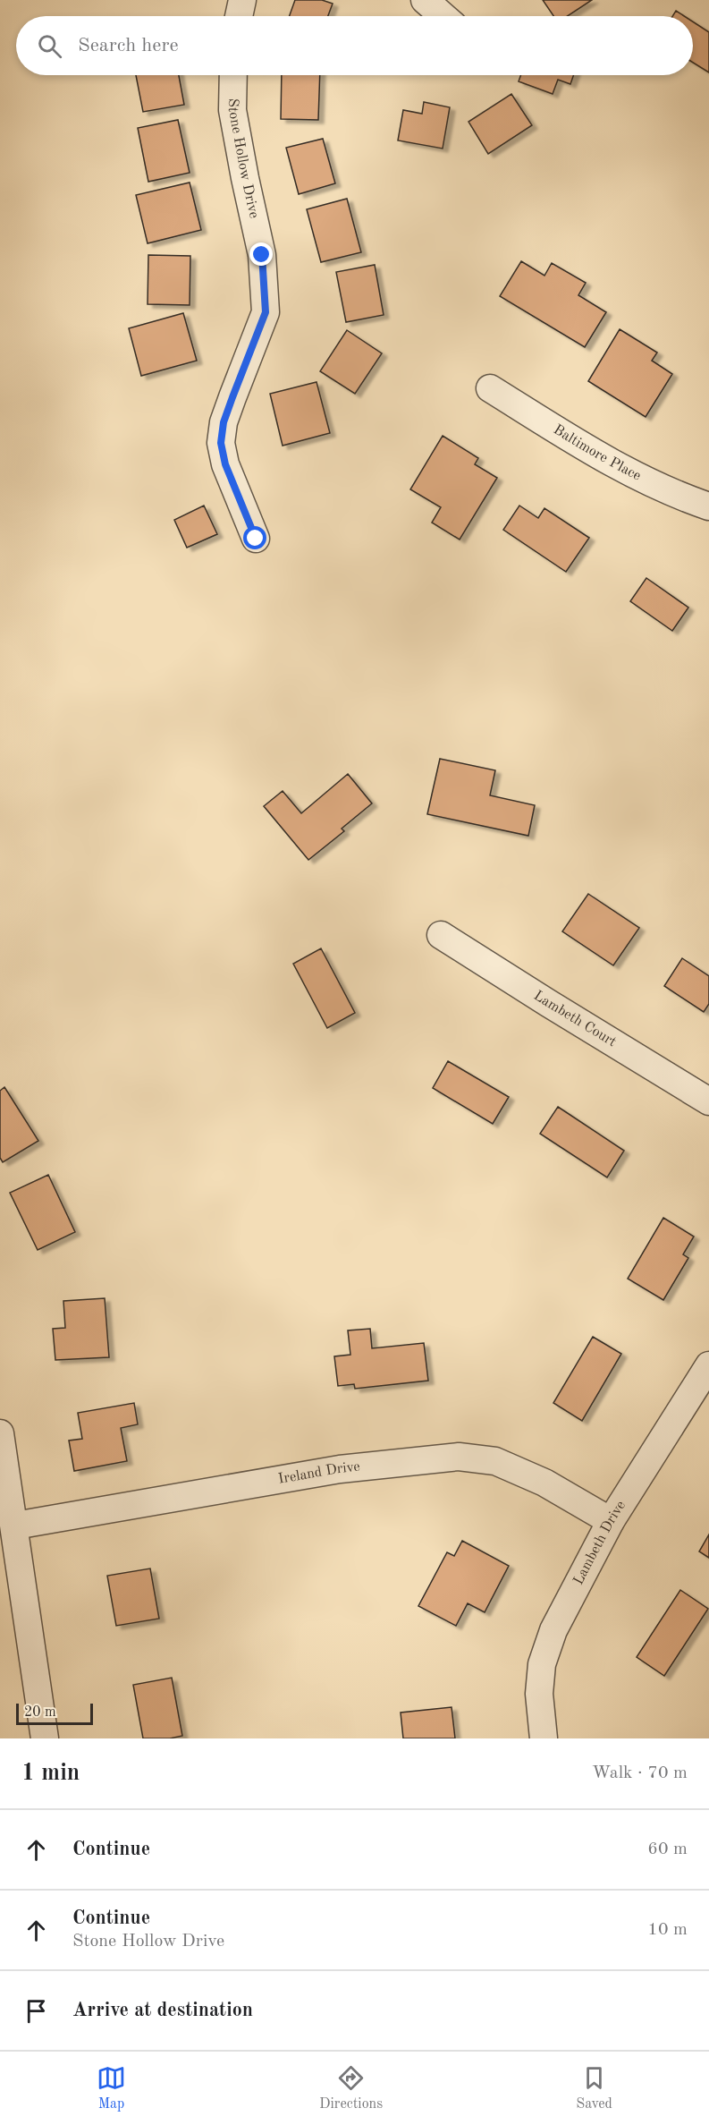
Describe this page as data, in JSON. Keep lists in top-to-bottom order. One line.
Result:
{"streets":{"street":["Stone Hollow Drive","Baltimore Place","Lambeth Court","Ireland Drive","Lambeth Drive"]},"crossings":[["Ireland Drive","Lambeth Drive"]],"scale_bar":"20 m","page":{"search":"Search here","scale":"20 m","heading":["1 min","Walk · 70 m"],"list":[["Continue","60 m"],["Continue","Stone Hollow Drive","10 m"],"Arrive at destination"],"nav":["Map","Directions","Saved"]}}
